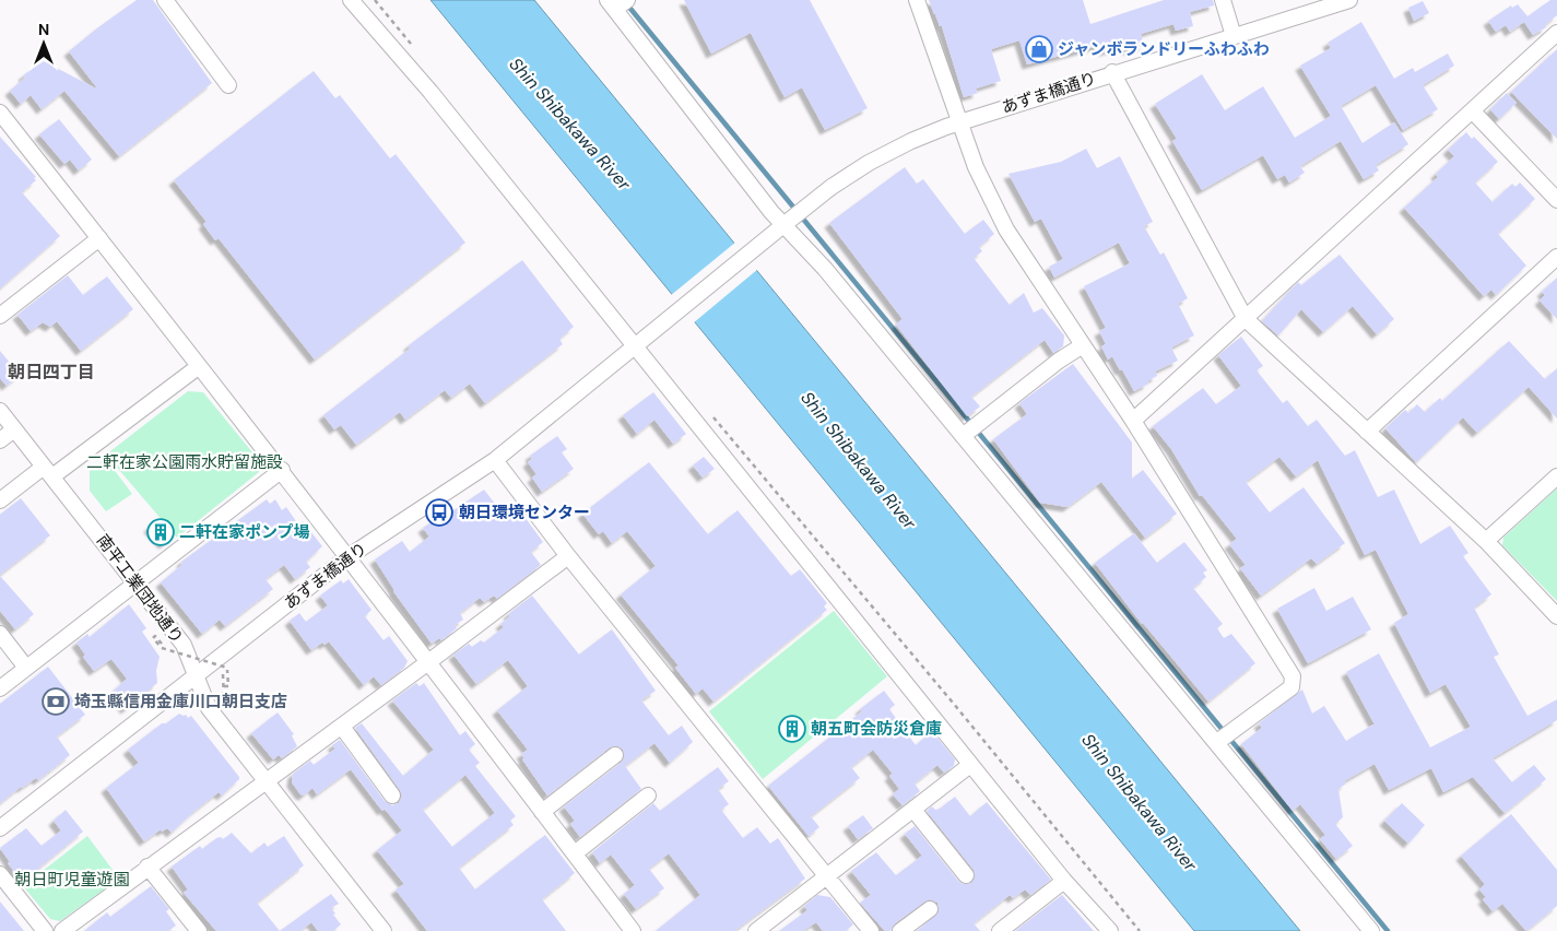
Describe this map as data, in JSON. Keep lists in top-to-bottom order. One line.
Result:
{"streets":{"street":["あずま橋通り","南平工業団地通り"]},"crossings":[["あずま橋通り","南平工業団地通り"]],"districts":["朝日四丁目"],"water":["Shin Shibakawa River"],"parks":["二軒在家公園雨水貯留施設","朝日町児童遊園"],"places":{"shop":["ジャンボランドリーふわふわ"],"bus stop":["朝日環境センター"],"building":["二軒在家ポンプ場","朝五町会防災倉庫"],"bank":["埼玉縣信用金庫川口朝日支店"]},"north":"top"}
